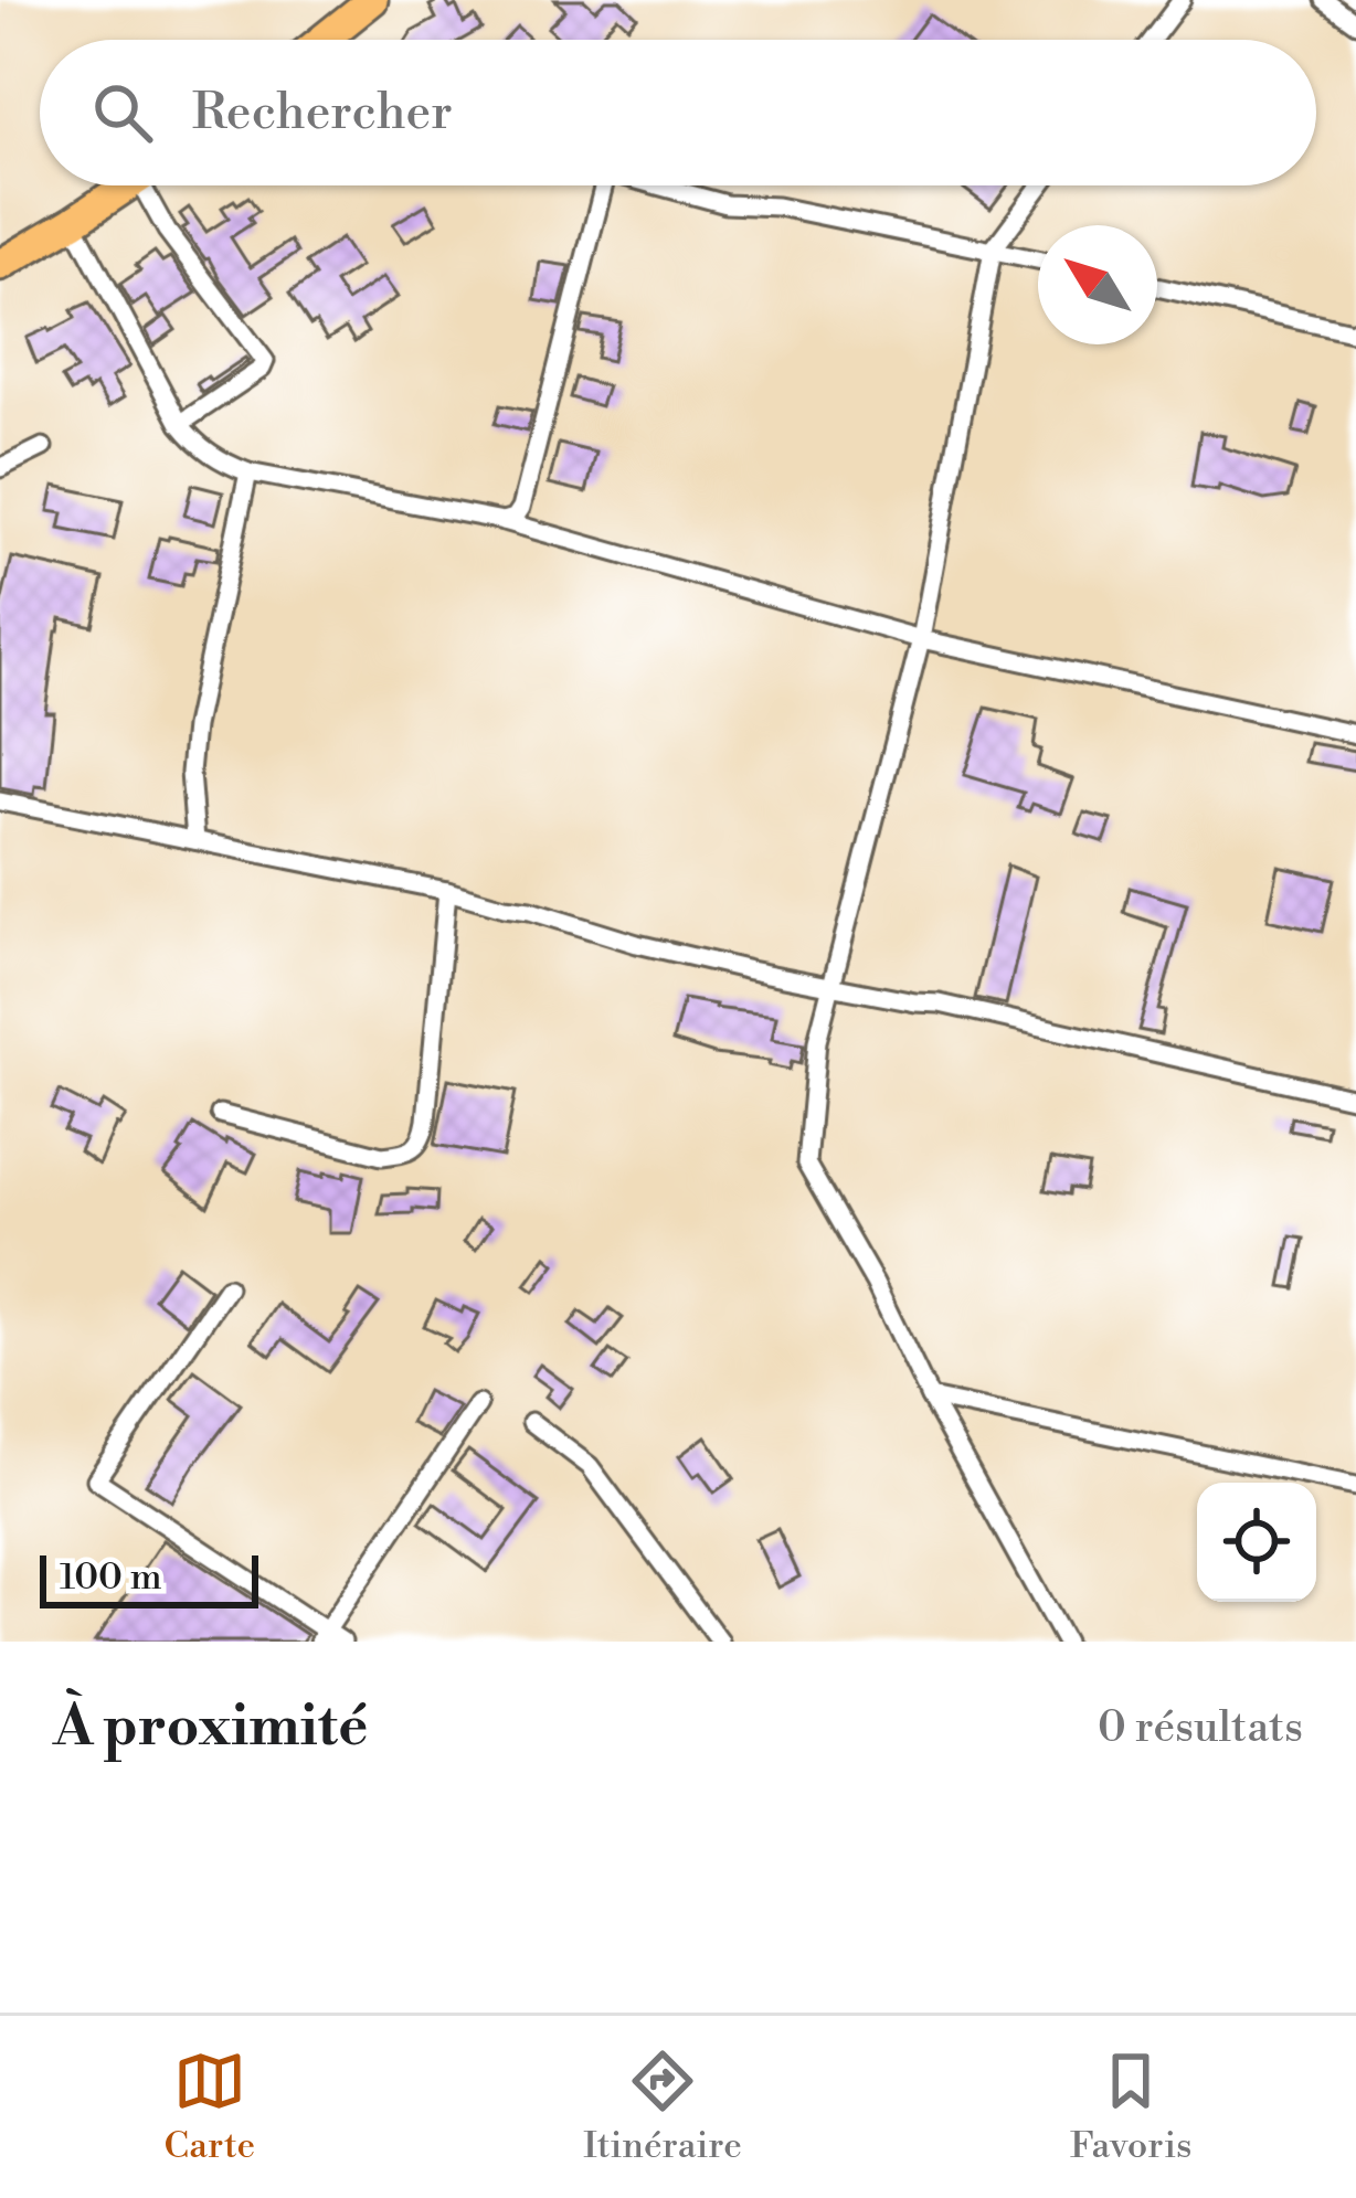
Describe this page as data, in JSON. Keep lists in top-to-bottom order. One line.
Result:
{"scale_bar":"100 m","north":"top left","page":{"search":"Rechercher","scale":"100 m","heading":["À proximité","0 résultats"],"nav":["Carte","Itinéraire","Favoris"]}}
